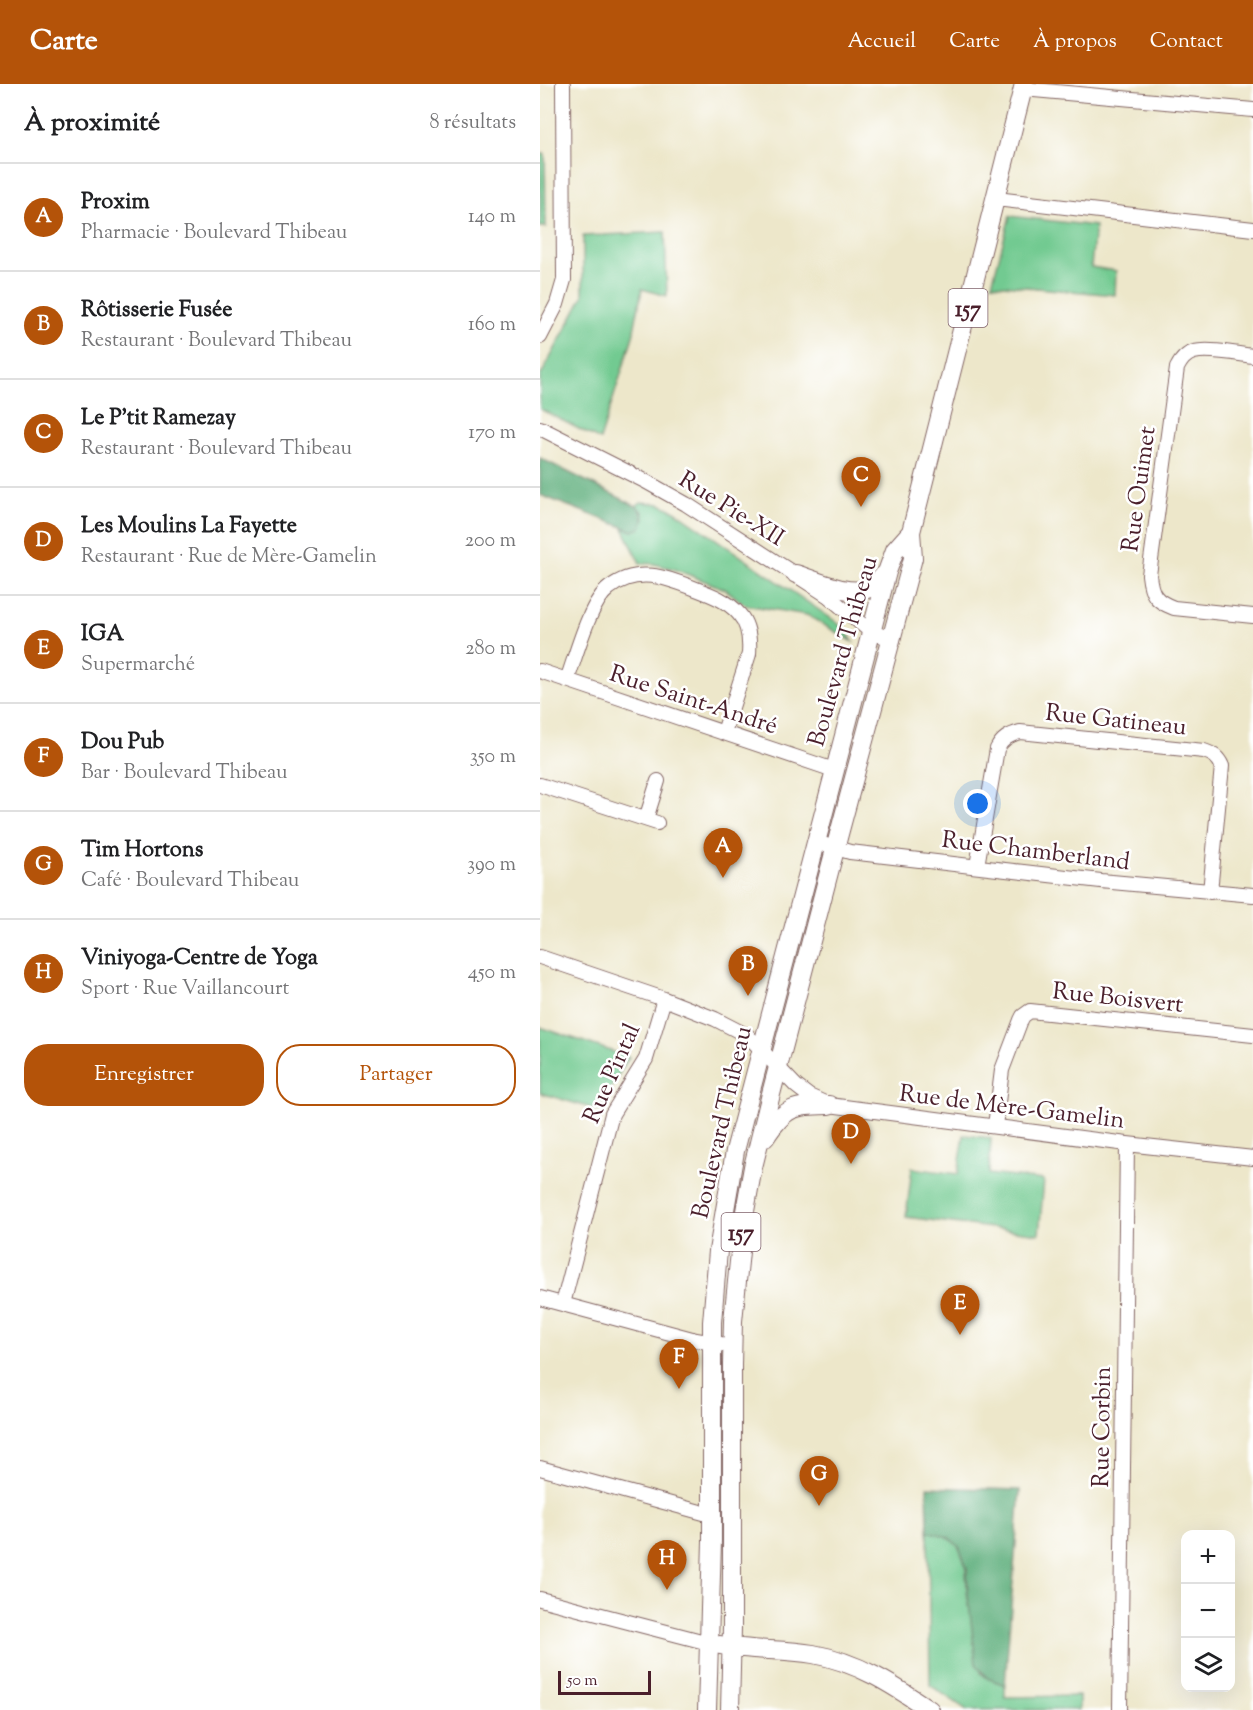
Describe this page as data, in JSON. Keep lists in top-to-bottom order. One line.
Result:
{"streets":{"main road":["157","Boulevard Thibeau"],"street":["Rue Ouimet","Rue Pie-XII","Rue Saint-André","Rue Gatineau","Rue Chamberland","Rue Boisvert","Rue Pintal","Rue de Mère-Gamelin","Rue Corbin"]},"crossings":[["Rue Pie-XII","Boulevard Thibeau"],["Boulevard Thibeau","Rue Saint-André"],["Boulevard Thibeau","Rue Chamberland"],["Boulevard Thibeau","Rue de Mère-Gamelin"],["Rue Gatineau","Rue Chamberland"],["Rue Boisvert","Rue de Mère-Gamelin"],["Rue Pintal","Rue de Mère-Gamelin"],["Rue de Mère-Gamelin","Rue Corbin"]],"scale_bar":"50 m","page":{"header":"Carte","nav":["Accueil","Carte","À propos","Contact"],"heading":["À proximité","8 résultats"],"list":[{"mark":"A","name":"Proxim","note":"Pharmacie · Boulevard Thibeau","value":"140 m"},{"mark":"B","name":"Rôtisserie Fusée","note":"Restaurant · Boulevard Thibeau","value":"160 m"},{"mark":"C","name":"Le P’tit Ramezay","note":"Restaurant · Boulevard Thibeau","value":"170 m"},{"mark":"D","name":"Les Moulins La Fayette","note":"Restaurant · Rue de Mère-Gamelin","value":"200 m"},{"mark":"E","name":"IGA","note":"Supermarché","value":"280 m"},{"mark":"F","name":"Dou Pub","note":"Bar · Boulevard Thibeau","value":"350 m"},{"mark":"G","name":"Tim Hortons","note":"Café · Boulevard Thibeau","value":"390 m"},{"mark":"H","name":"Viniyoga-Centre de Yoga","note":"Sport · Rue Vaillancourt","value":"450 m"}],"pins":["C","A","B","D","E","F","G","H"],"buttons":["Enregistrer","Partager"],"map_buttons":["+","−"],"scale":"50 m"}}
